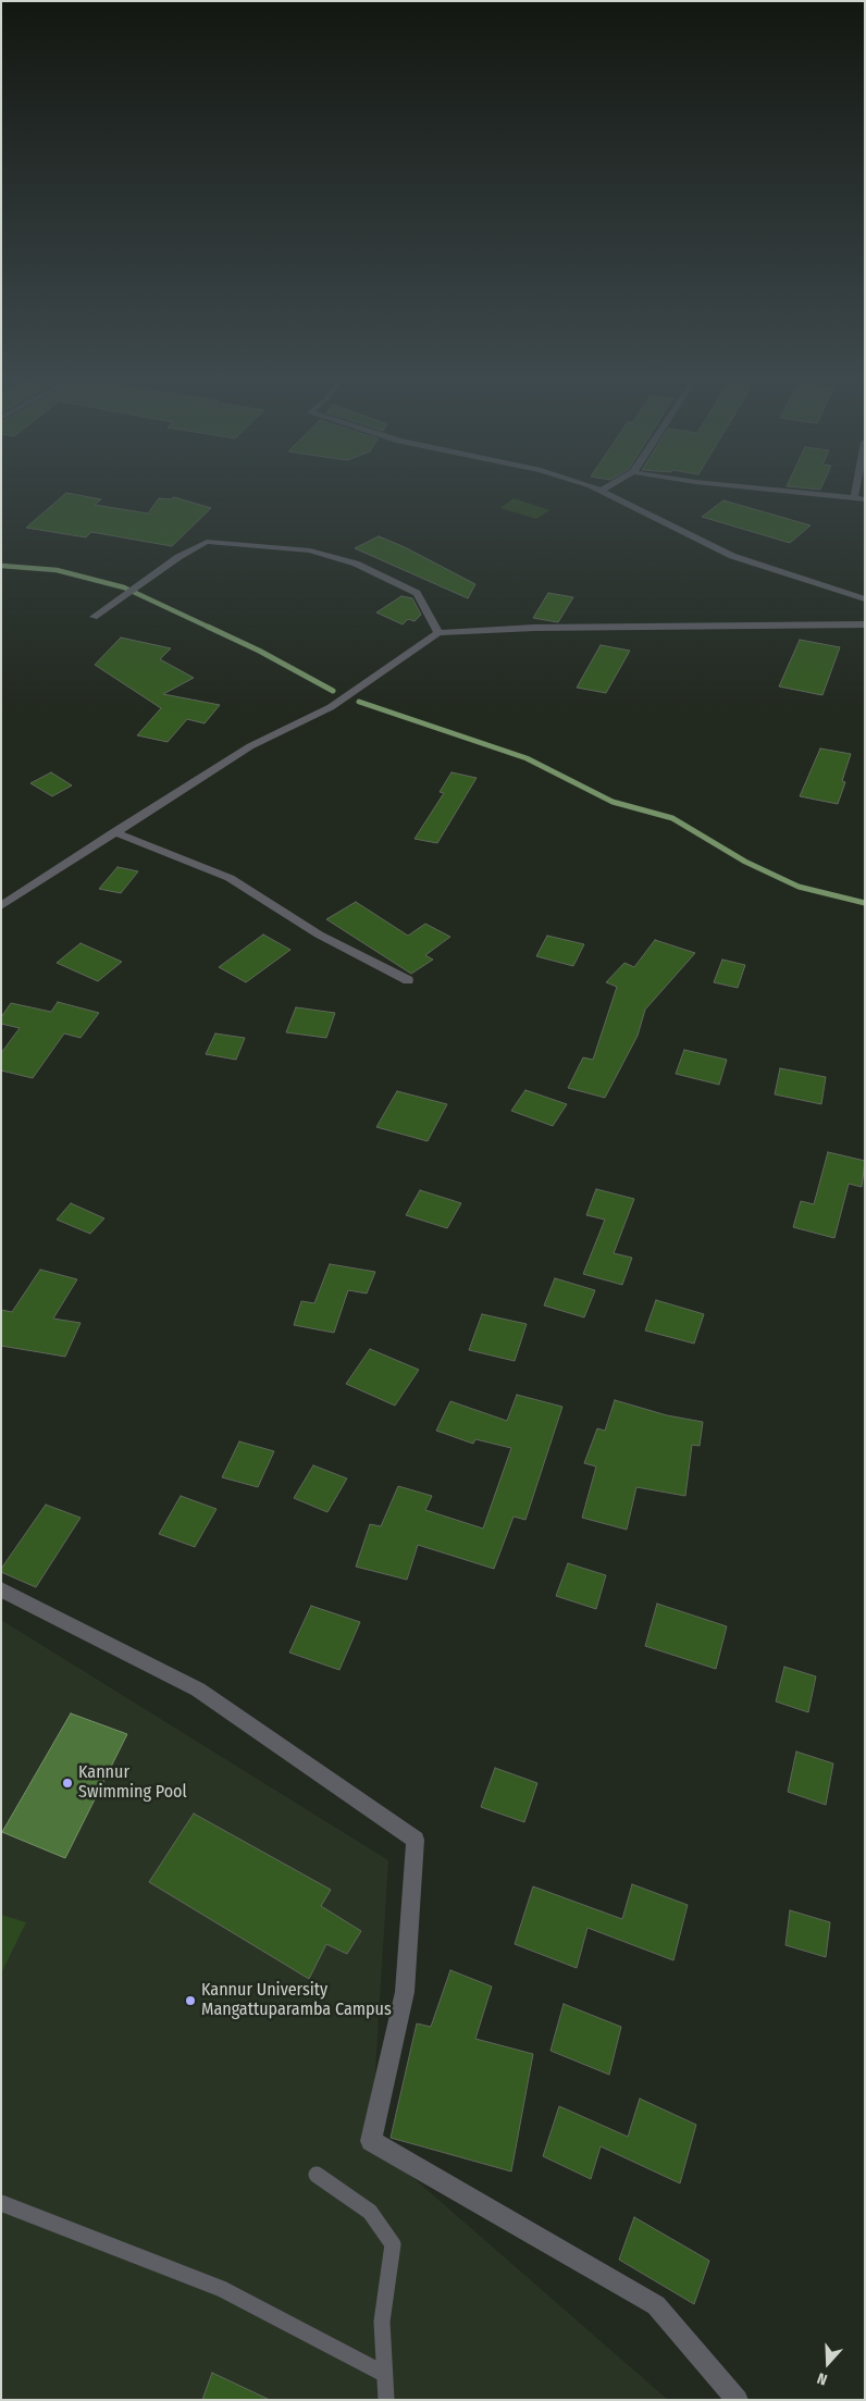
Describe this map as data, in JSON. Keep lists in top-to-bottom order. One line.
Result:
{"places":["Kannur Swimming Pool","Kannur University Mangattuparamba Campus"],"north":"bottom"}
